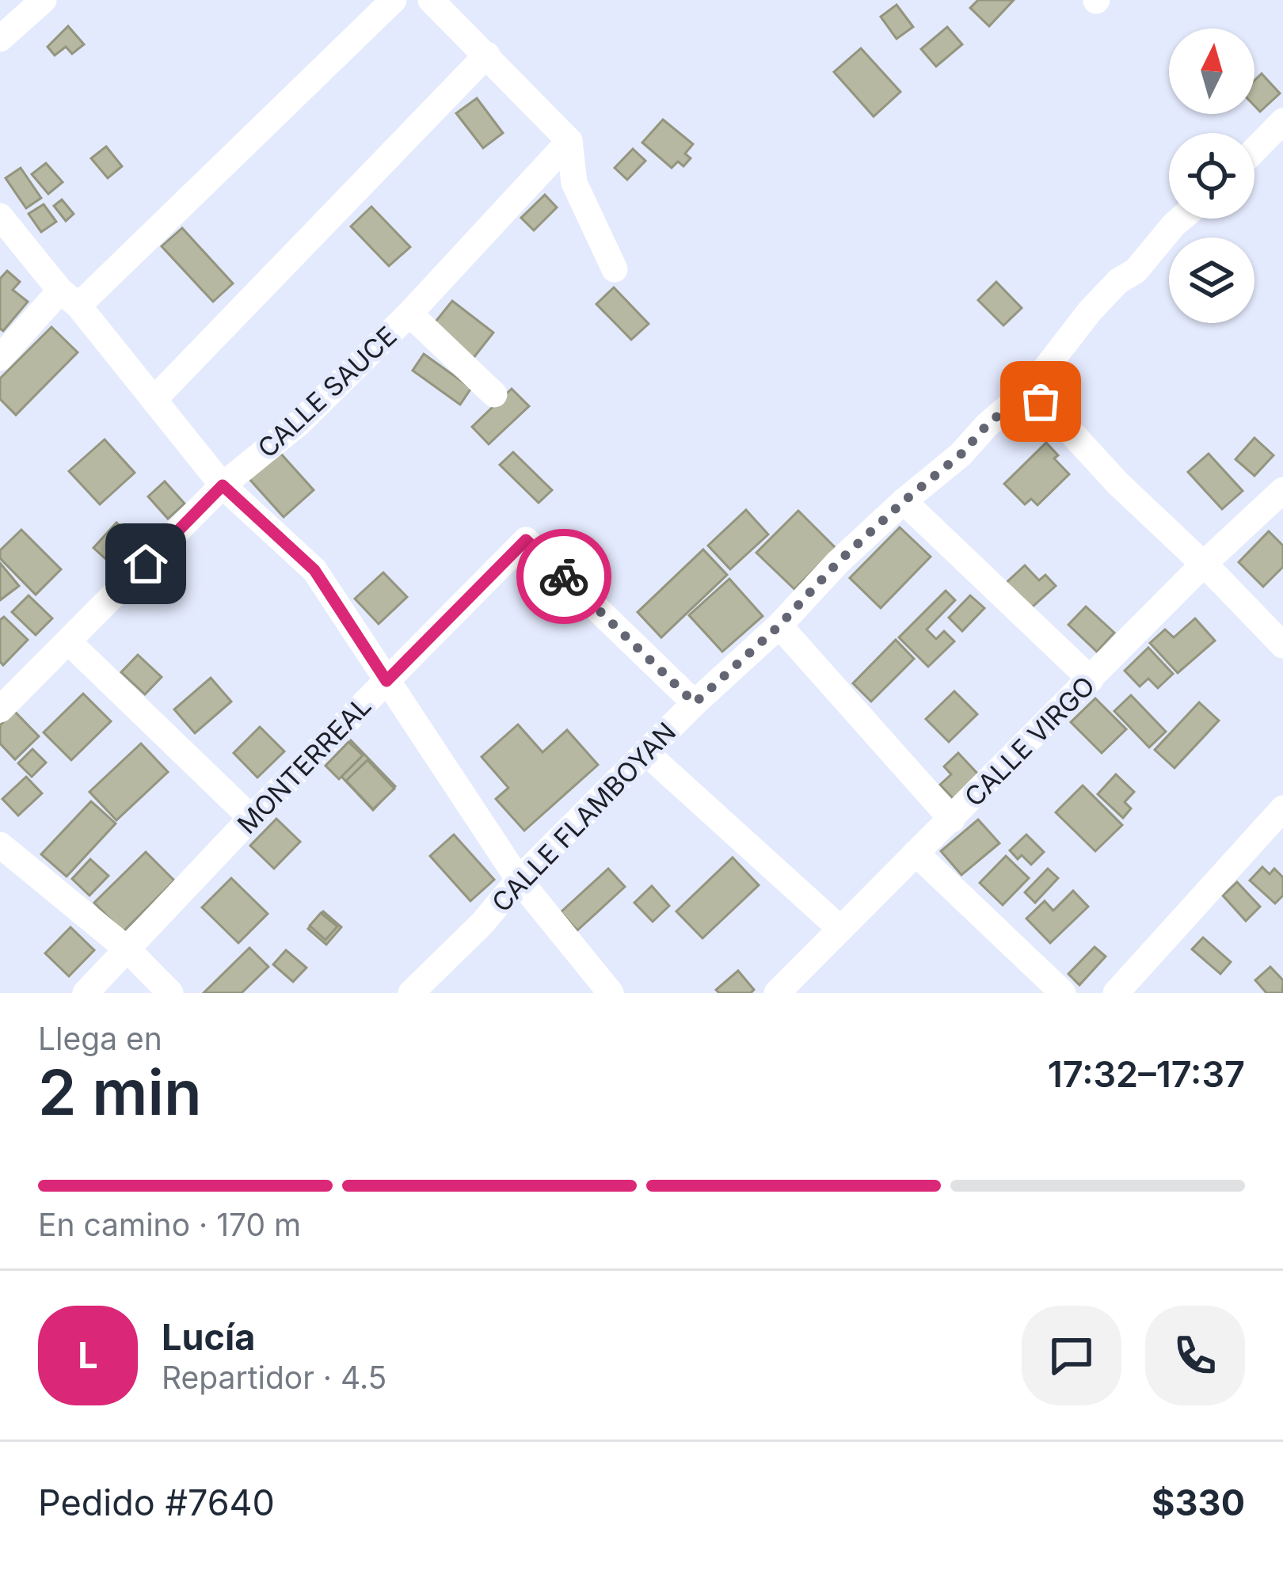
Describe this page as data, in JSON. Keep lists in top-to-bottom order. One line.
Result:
{"streets":{"street":["CALLE SAUCE","CALLE VIRGO","MONTERREAL","CALLE FLAMBOYAN"]},"crossings":[["MONTERREAL","CALLE FLAMBOYAN"]],"north":"top","page":{"heading":["2 min","Llega en","17:32–17:37"],"panel":["Lucía","Repartidor · 4.5","Pedido #7640","$330"],"bar":"En camino · 170 m","round":"L"}}
